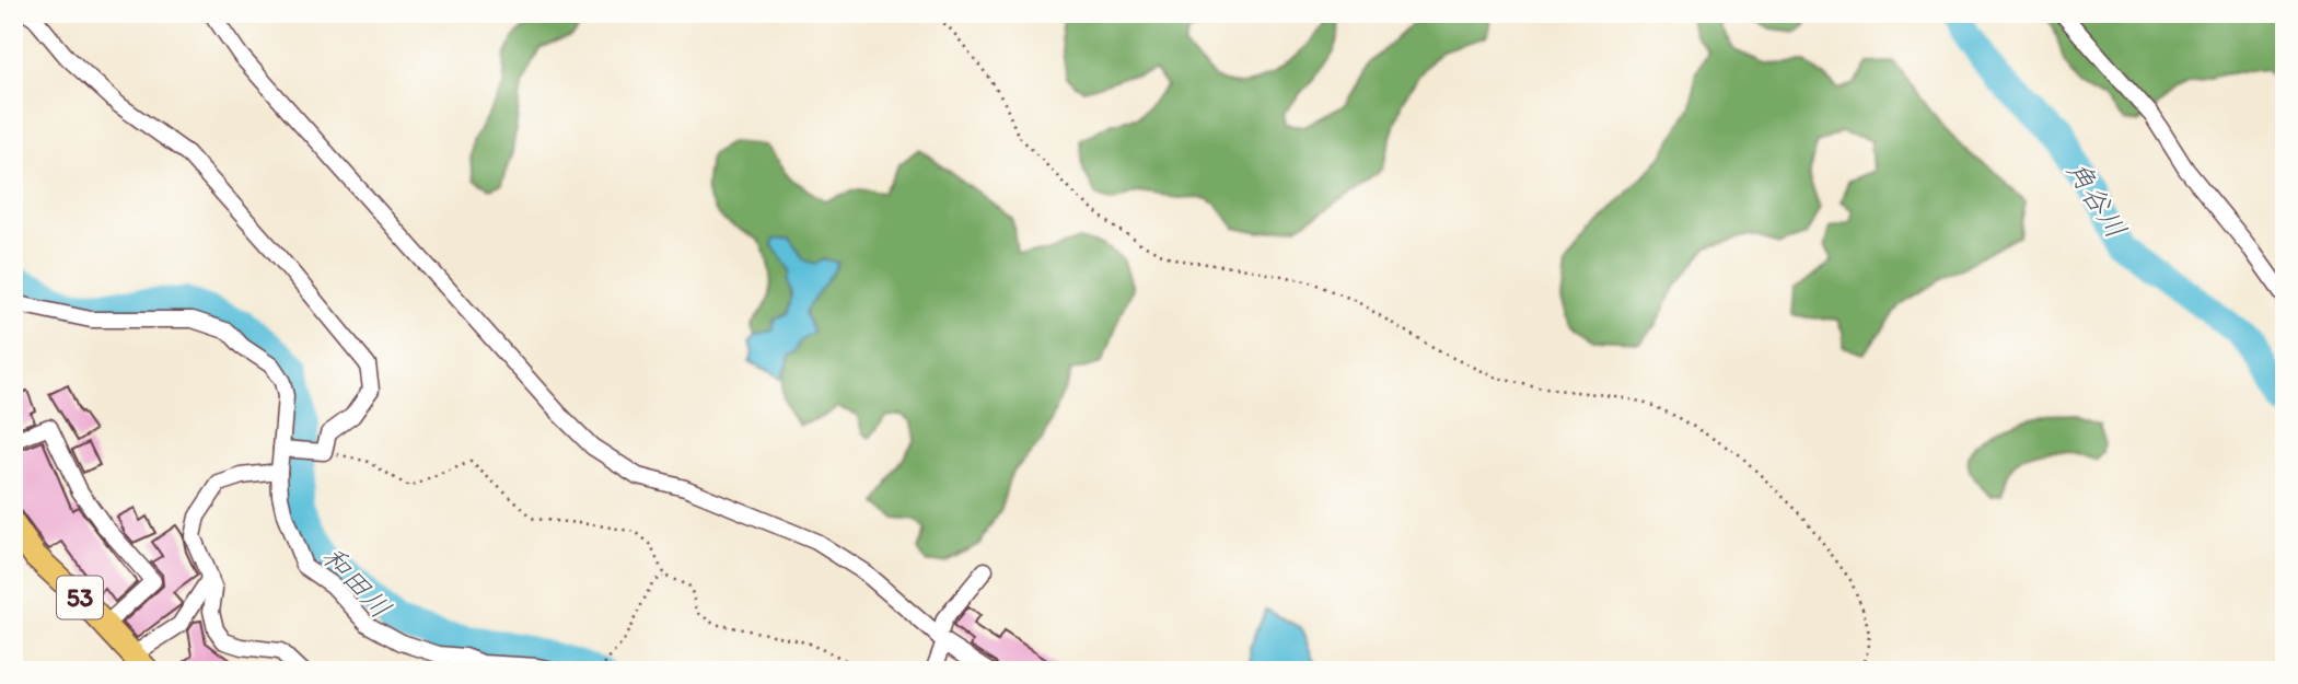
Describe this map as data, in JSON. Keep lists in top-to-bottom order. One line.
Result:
{"streets":{"main road":["53"]},"water":["角谷川","和田川"]}
